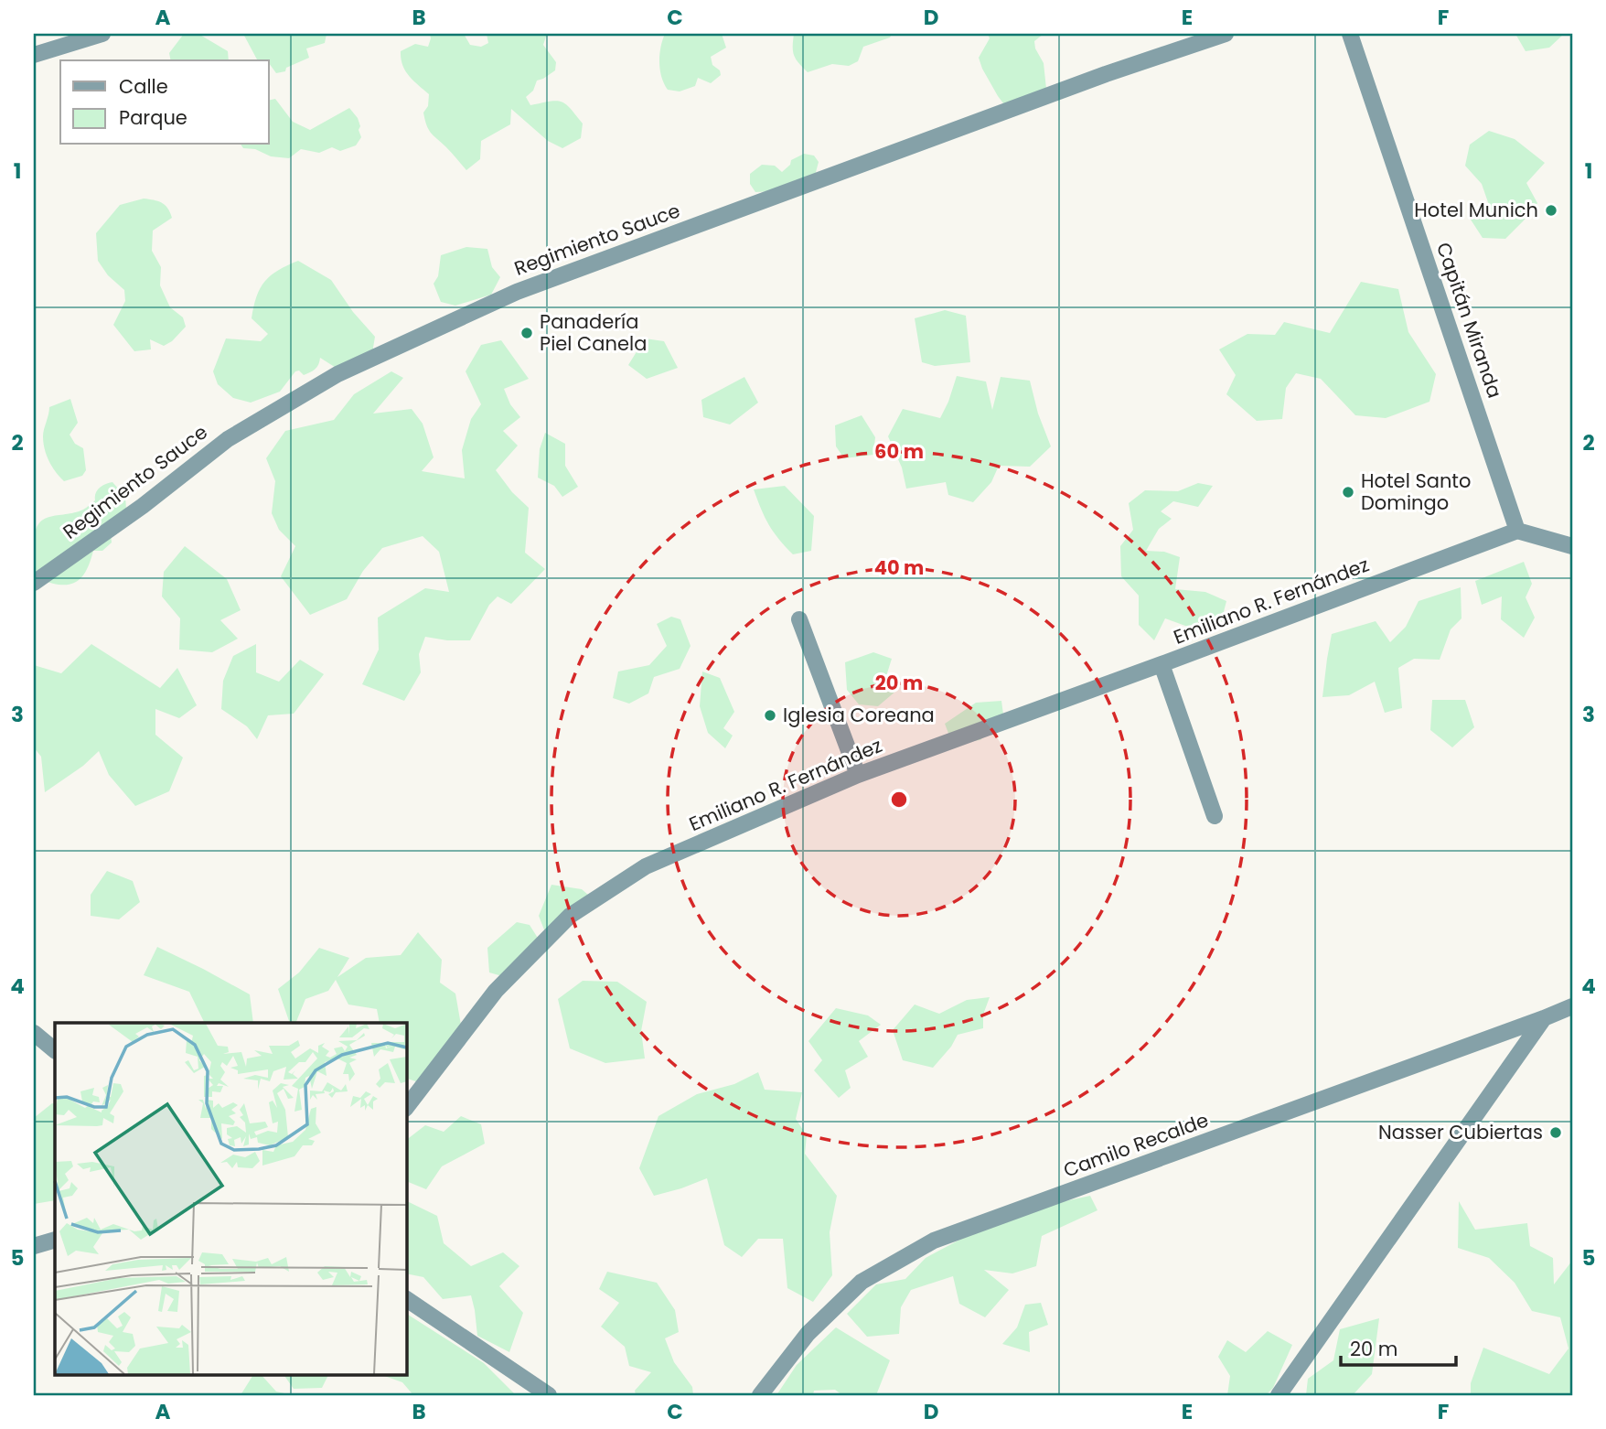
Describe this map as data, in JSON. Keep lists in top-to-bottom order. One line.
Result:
{"streets":{"street":["Regimiento Sauce","Capitán Miranda","Emiliano R. Fernández","Camilo Recalde"]},"crossings":[["Capitán Miranda","Emiliano R. Fernández"]],"places":["Hotel Munich","Panadería Piel Canela","Hotel Santo Domingo","Iglesia Coreana","Nasser Cubiertas"],"legend":["Calle","Parque"],"scale_bar":"20 m","grid":{"columns":["A","B","C","D","E","F"],"rows":["1","2","3","4","5"]},"rings":["60 m","40 m","20 m"]}
